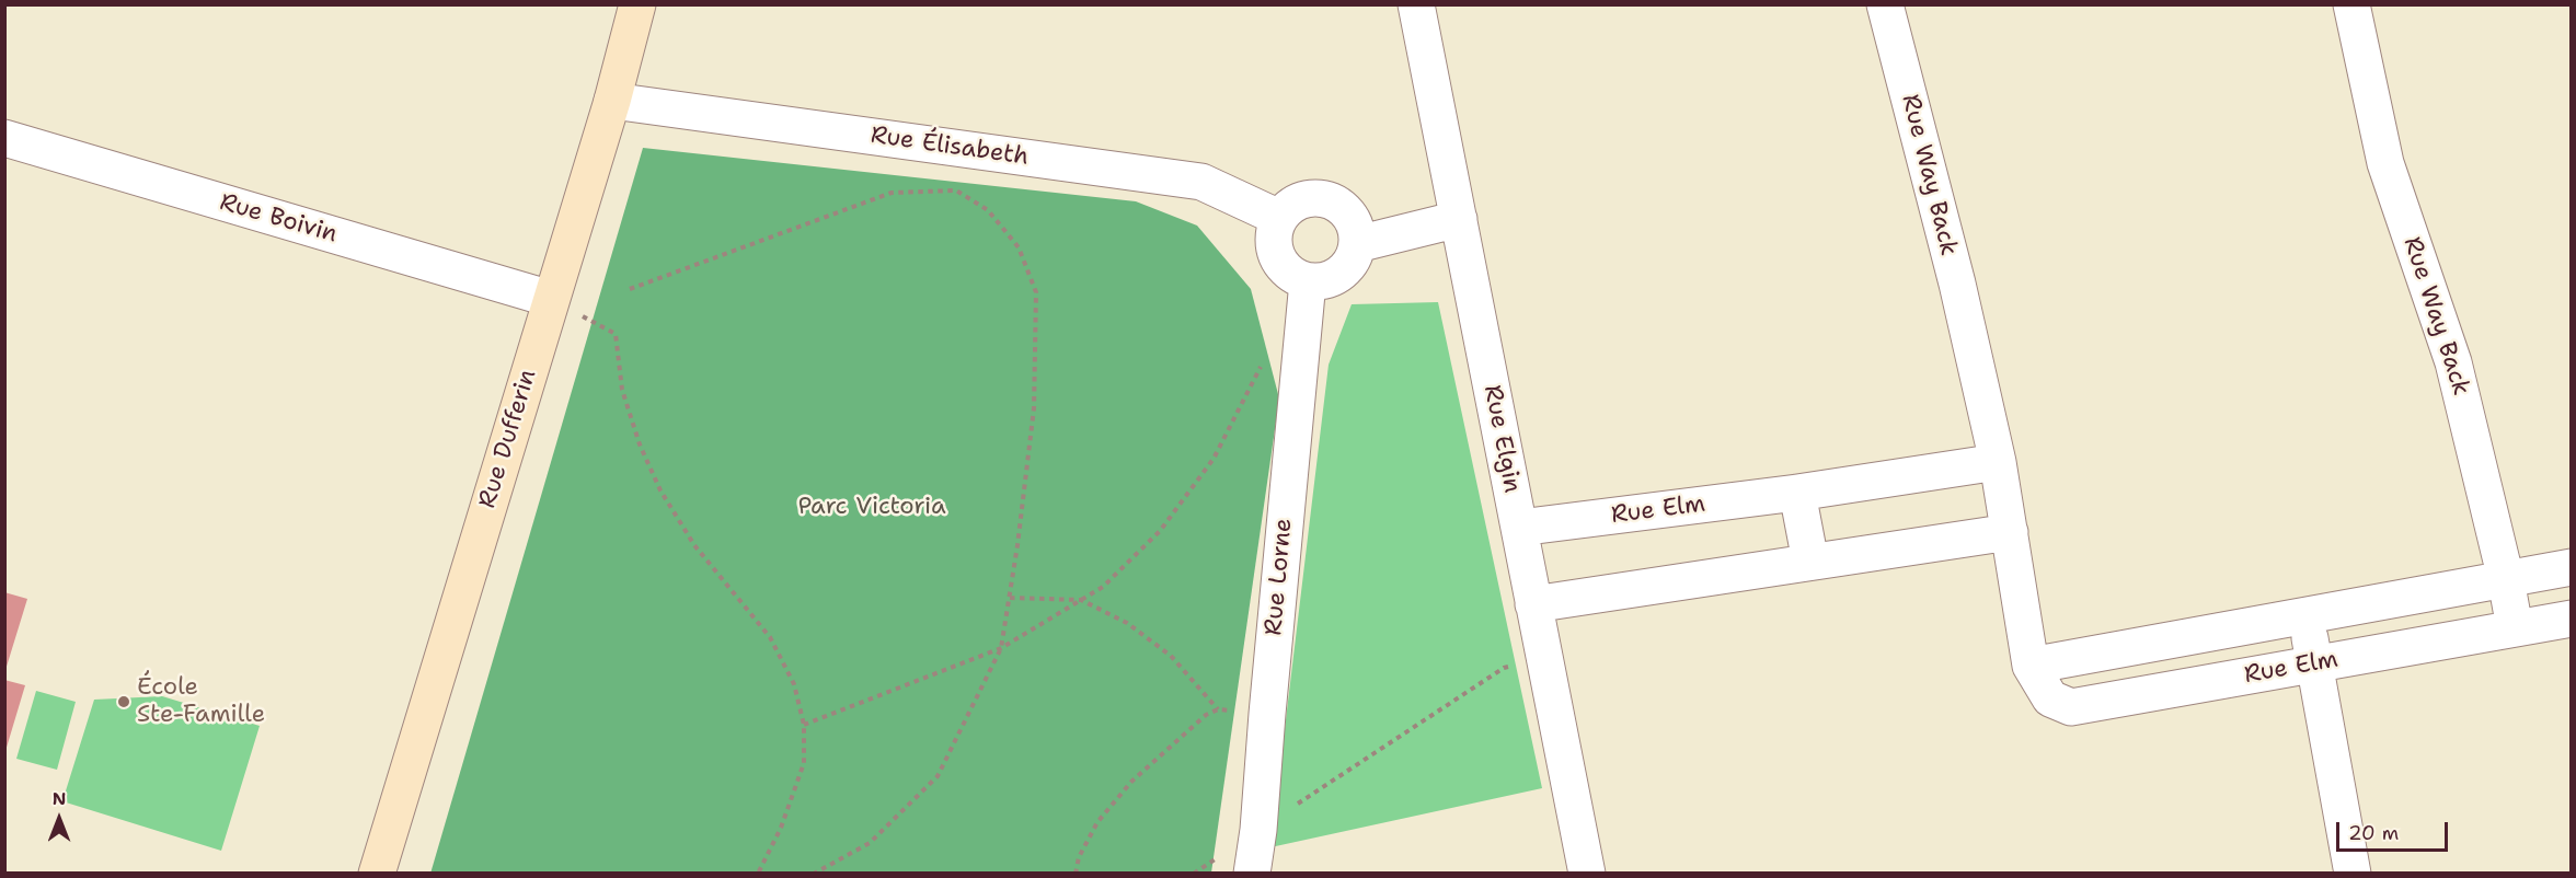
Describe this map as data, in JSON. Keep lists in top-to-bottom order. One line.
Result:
{"streets":{"main road":["Rue Dufferin"],"street":["Rue Élisabeth","Rue Way Back","Rue Boivin","Rue Elgin","Rue Elm","Rue Lorne"]},"crossings":[["Rue Élisabeth","Rue Dufferin"],["Rue Élisabeth","Rue Lorne"],["Rue Way Back","Rue Elm"],["Rue Boivin","Rue Dufferin"],["Rue Elgin","Rue Elm"]],"parks":["Parc Victoria"],"places":["École Ste-Famille"],"scale_bar":"20 m","north":"top"}
